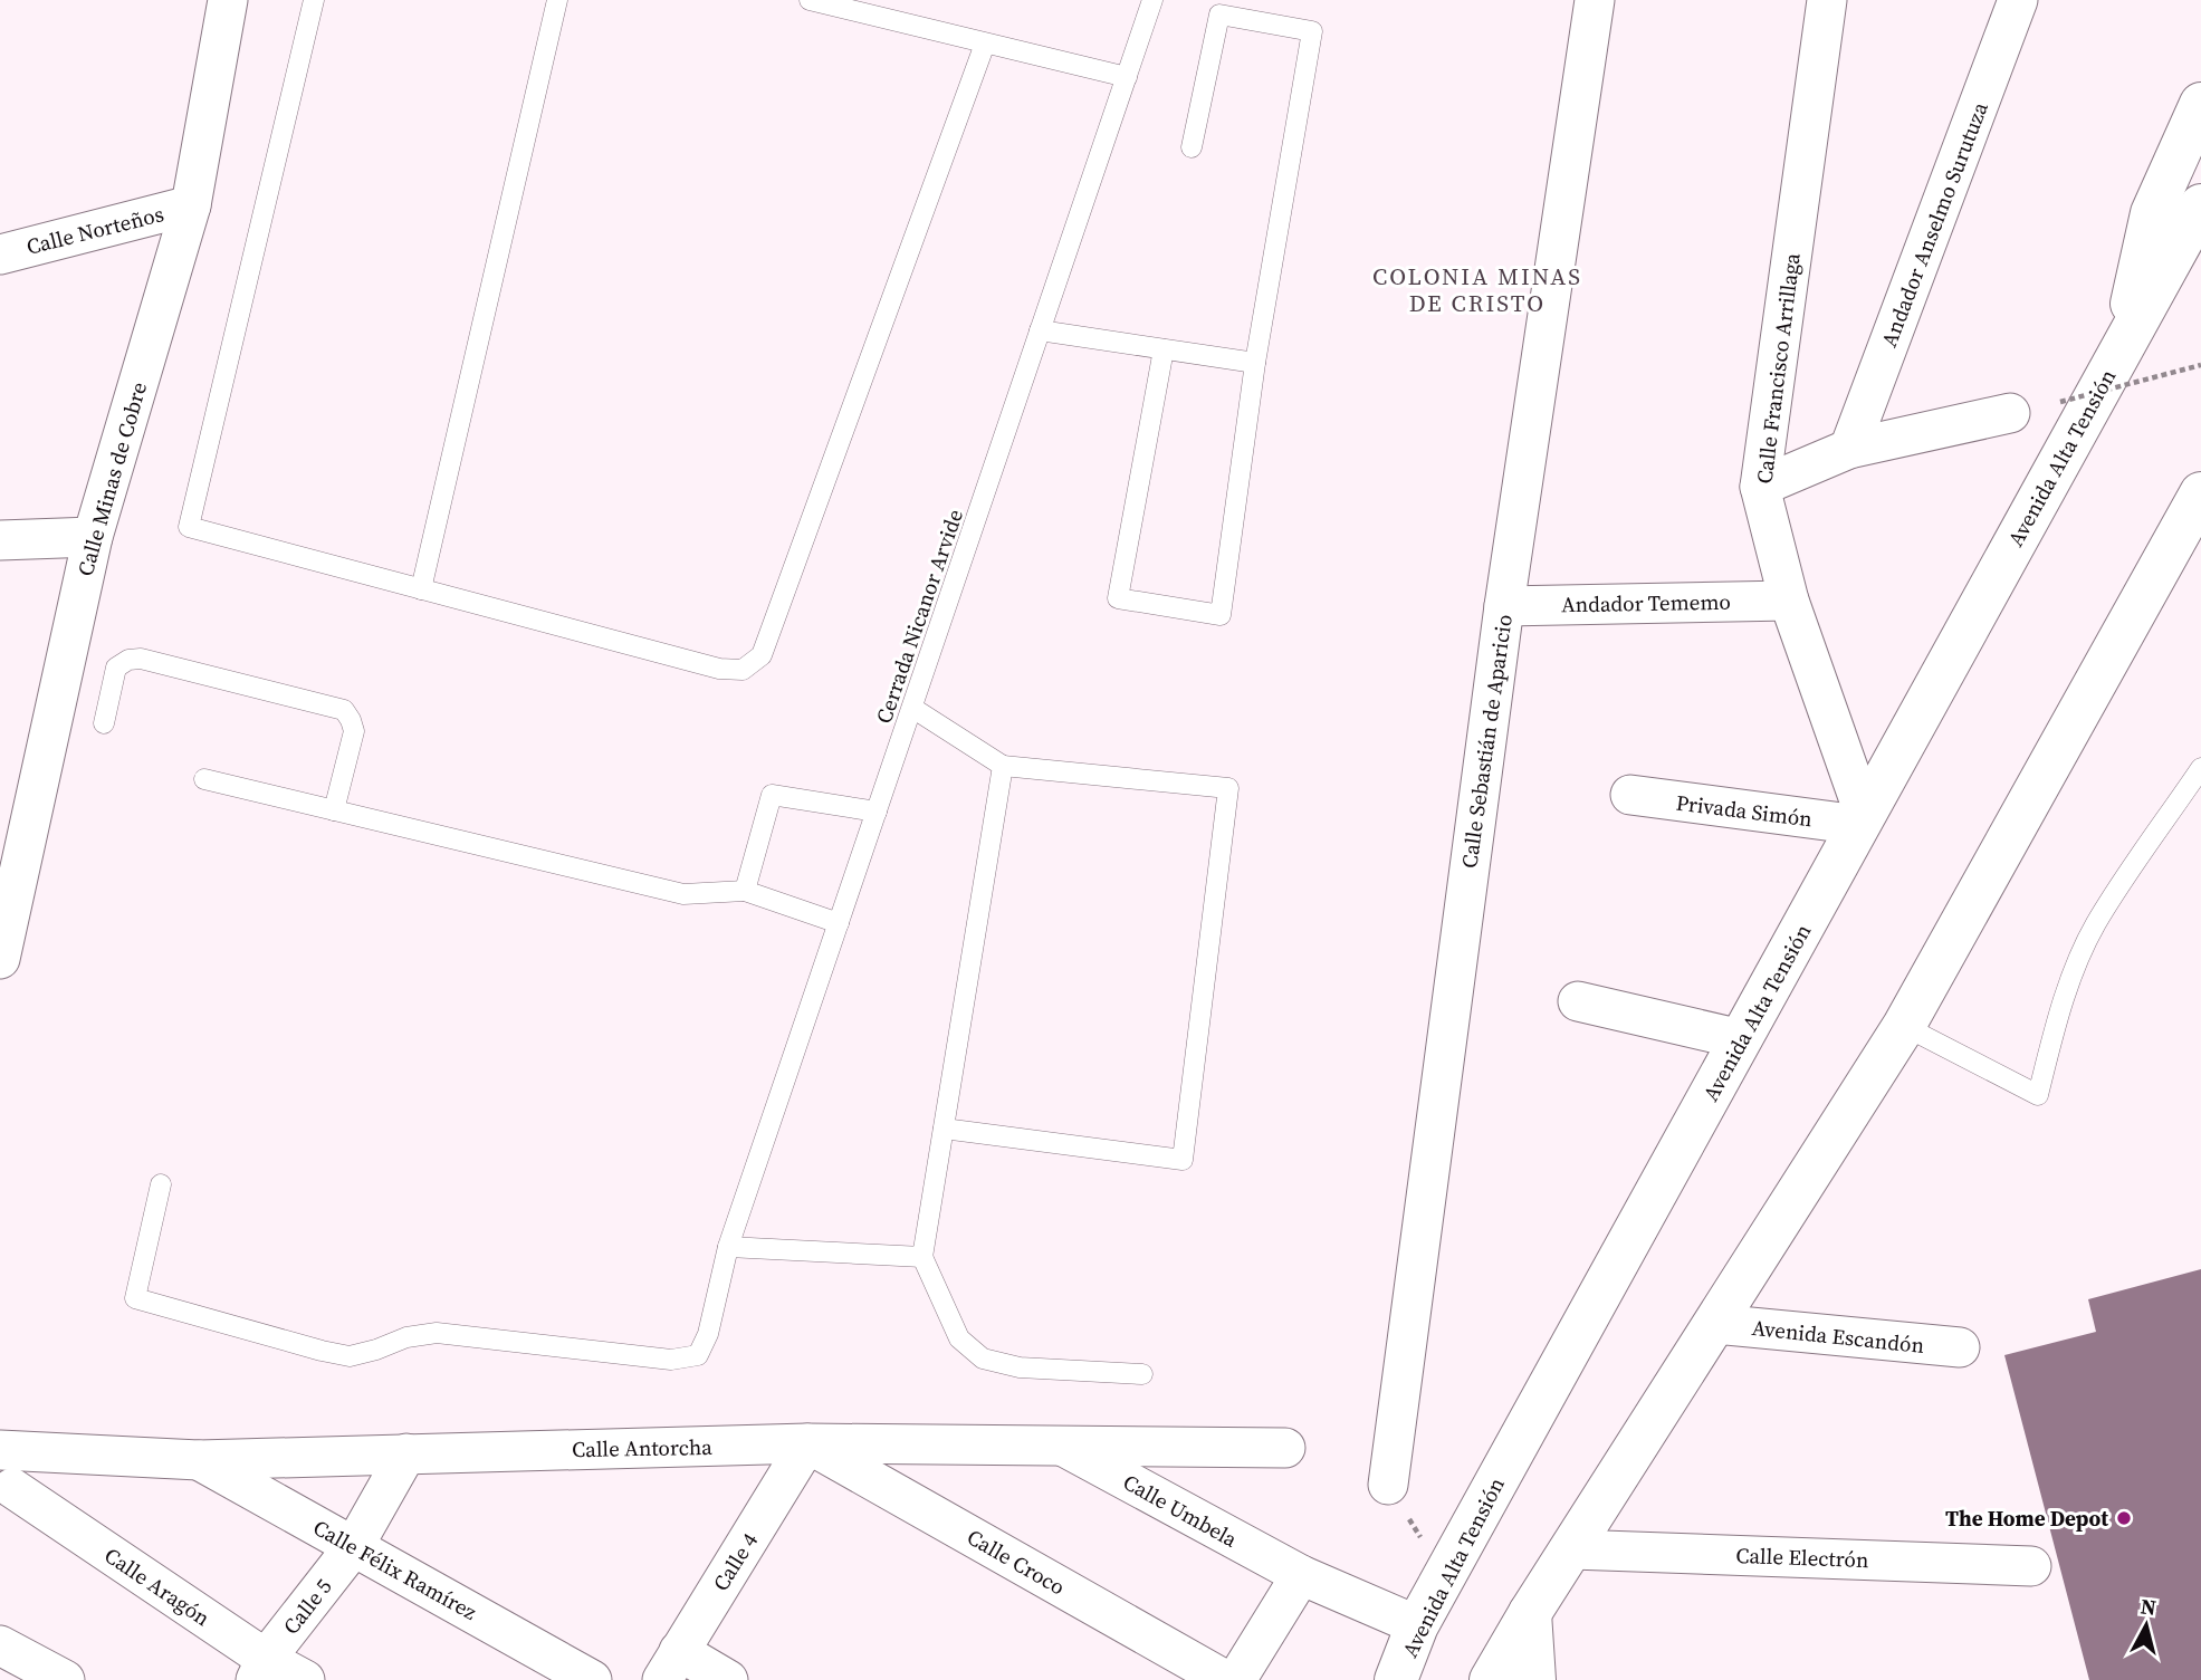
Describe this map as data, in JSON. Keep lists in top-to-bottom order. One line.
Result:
{"streets":{"main road":["Avenida Alta Tensión"],"street":["Andador Anselmo Surutuza","Calle Norteños","Calle Francisco Arrillaga","Calle Minas de Cobre","Andador Tememo","Calle Sebastián de Aparicio","Privada Simón","Avenida Escandón","Calle Antorcha","Calle Umbela","Calle Electrón","Calle 4","Calle Croco","Calle Félix Ramírez","Calle Aragón","Calle 5"],"lane":["Cerrada Nicanor Arvide"]},"crossings":[["Calle Norteños","Calle Minas de Cobre"],["Calle Francisco Arrillaga","Avenida Alta Tensión"],["Calle Francisco Arrillaga","Andador Tememo"],["Calle Francisco Arrillaga","Privada Simón"],["Avenida Alta Tensión","Privada Simón"],["Avenida Alta Tensión","Calle Umbela"],["Andador Tememo","Calle Sebastián de Aparicio"],["Calle Antorcha","Calle Umbela"],["Calle Antorcha","Calle 4"],["Calle Antorcha","Calle Croco"],["Calle Antorcha","Calle Félix Ramírez"],["Calle Antorcha","Calle Aragón"],["Calle Antorcha","Calle 5"],["Calle 4","Calle Croco"],["Calle Félix Ramírez","Calle 5"],["Calle Aragón","Calle 5"]],"districts":["COLONIA MINAS DE CRISTO"],"places":["The Home Depot"],"north":"top"}
